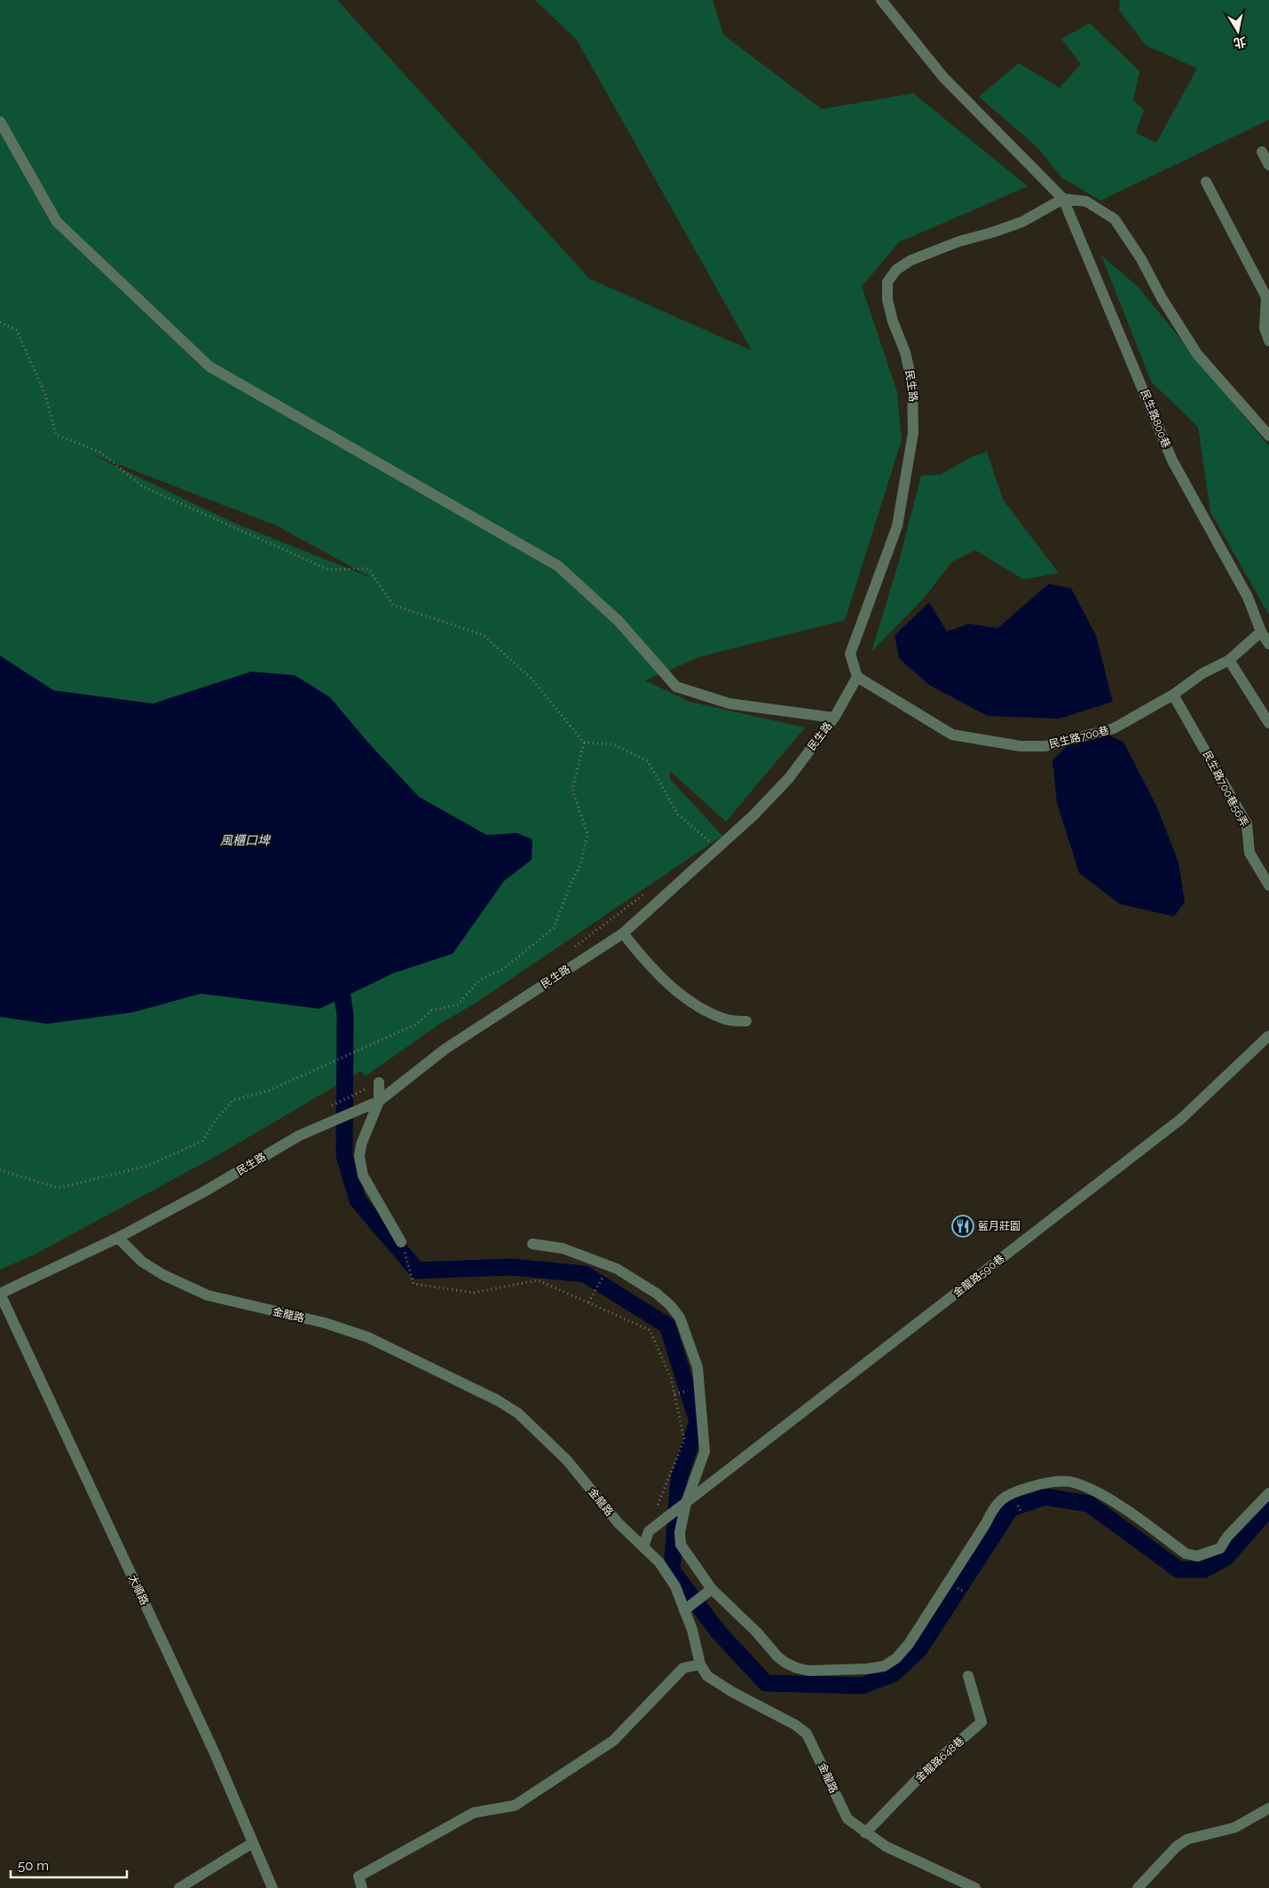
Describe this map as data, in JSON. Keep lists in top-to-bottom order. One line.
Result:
{"streets":{"street":["民生路","民生路800巷","民生路700巷","民生路700巷56弄","金龍路590巷","金龍路","大順路","金龍路648巷"]},"crossings":[["民生路","民生路800巷"],["民生路","民生路700巷"],["民生路","金龍路"],["民生路","大順路"],["民生路800巷","民生路700巷"],["民生路700巷","民生路700巷56弄"],["金龍路","金龍路648巷"]],"water":["風櫃口埤"],"places":{"restaurant":["藍月莊園"]},"scale_bar":"50 m","north":"bottom"}
